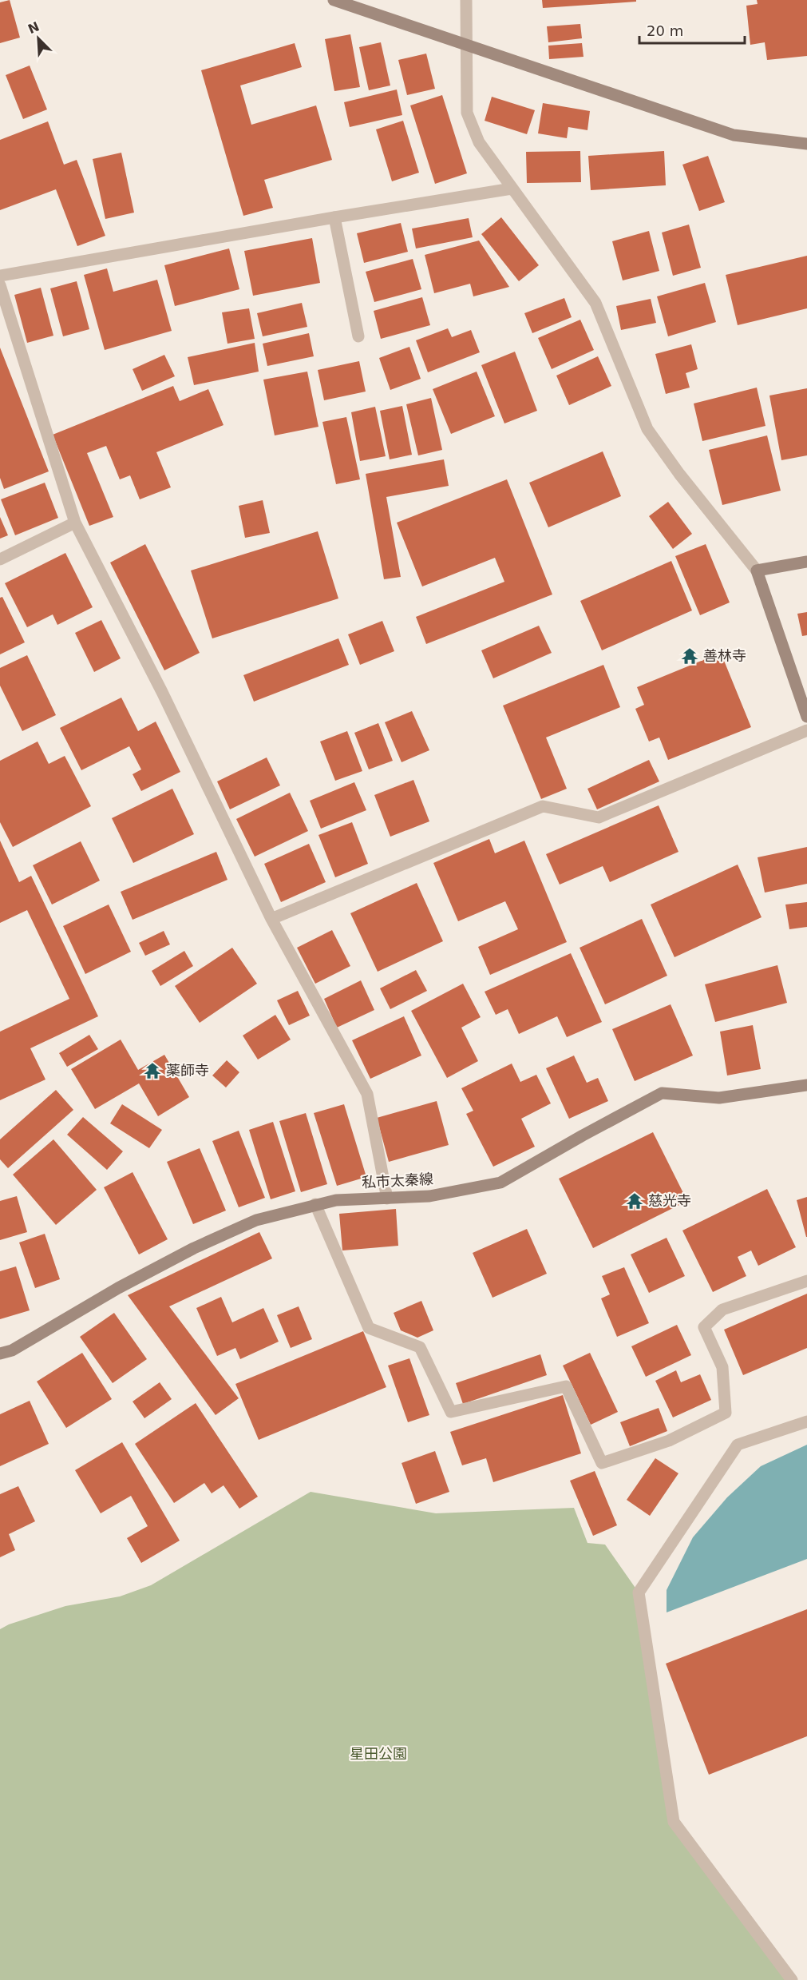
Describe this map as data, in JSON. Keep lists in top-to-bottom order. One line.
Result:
{"streets":{"main road":["私市太秦線"]},"parks":["星田公園"],"places":{"temple":["善林寺","薬師寺","慈光寺"]},"scale_bar":"20 m","north":"top left"}
